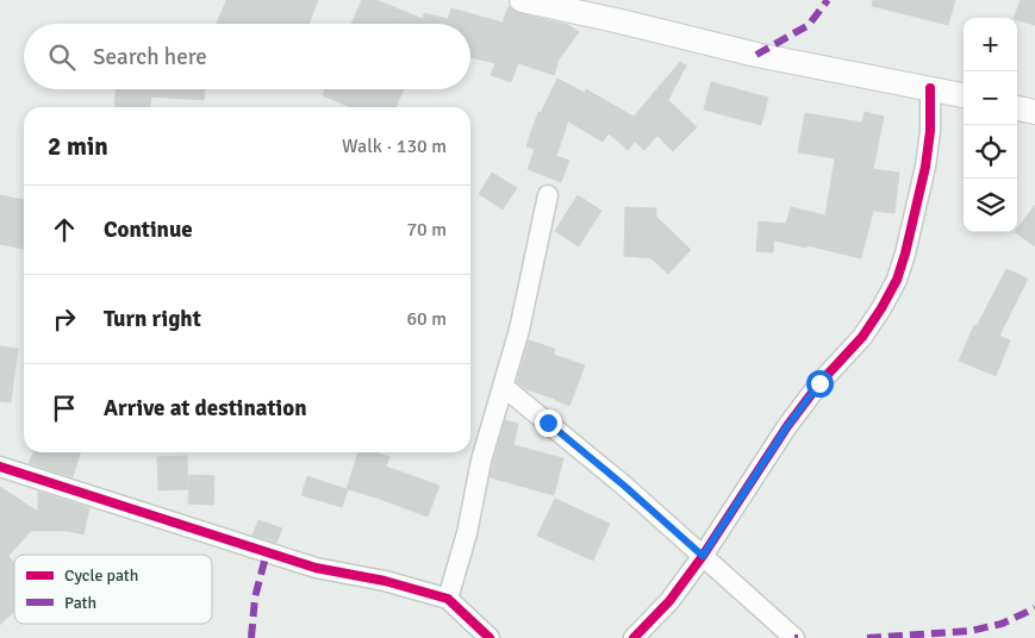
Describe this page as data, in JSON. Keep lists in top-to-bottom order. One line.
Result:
{"legend":["Cycle path","Path"],"page":{"map_buttons":["+","−"],"search":"Search here","heading":["2 min","Walk · 130 m"],"list":[["Continue","70 m"],["Turn right","60 m"],"Arrive at destination"]}}
